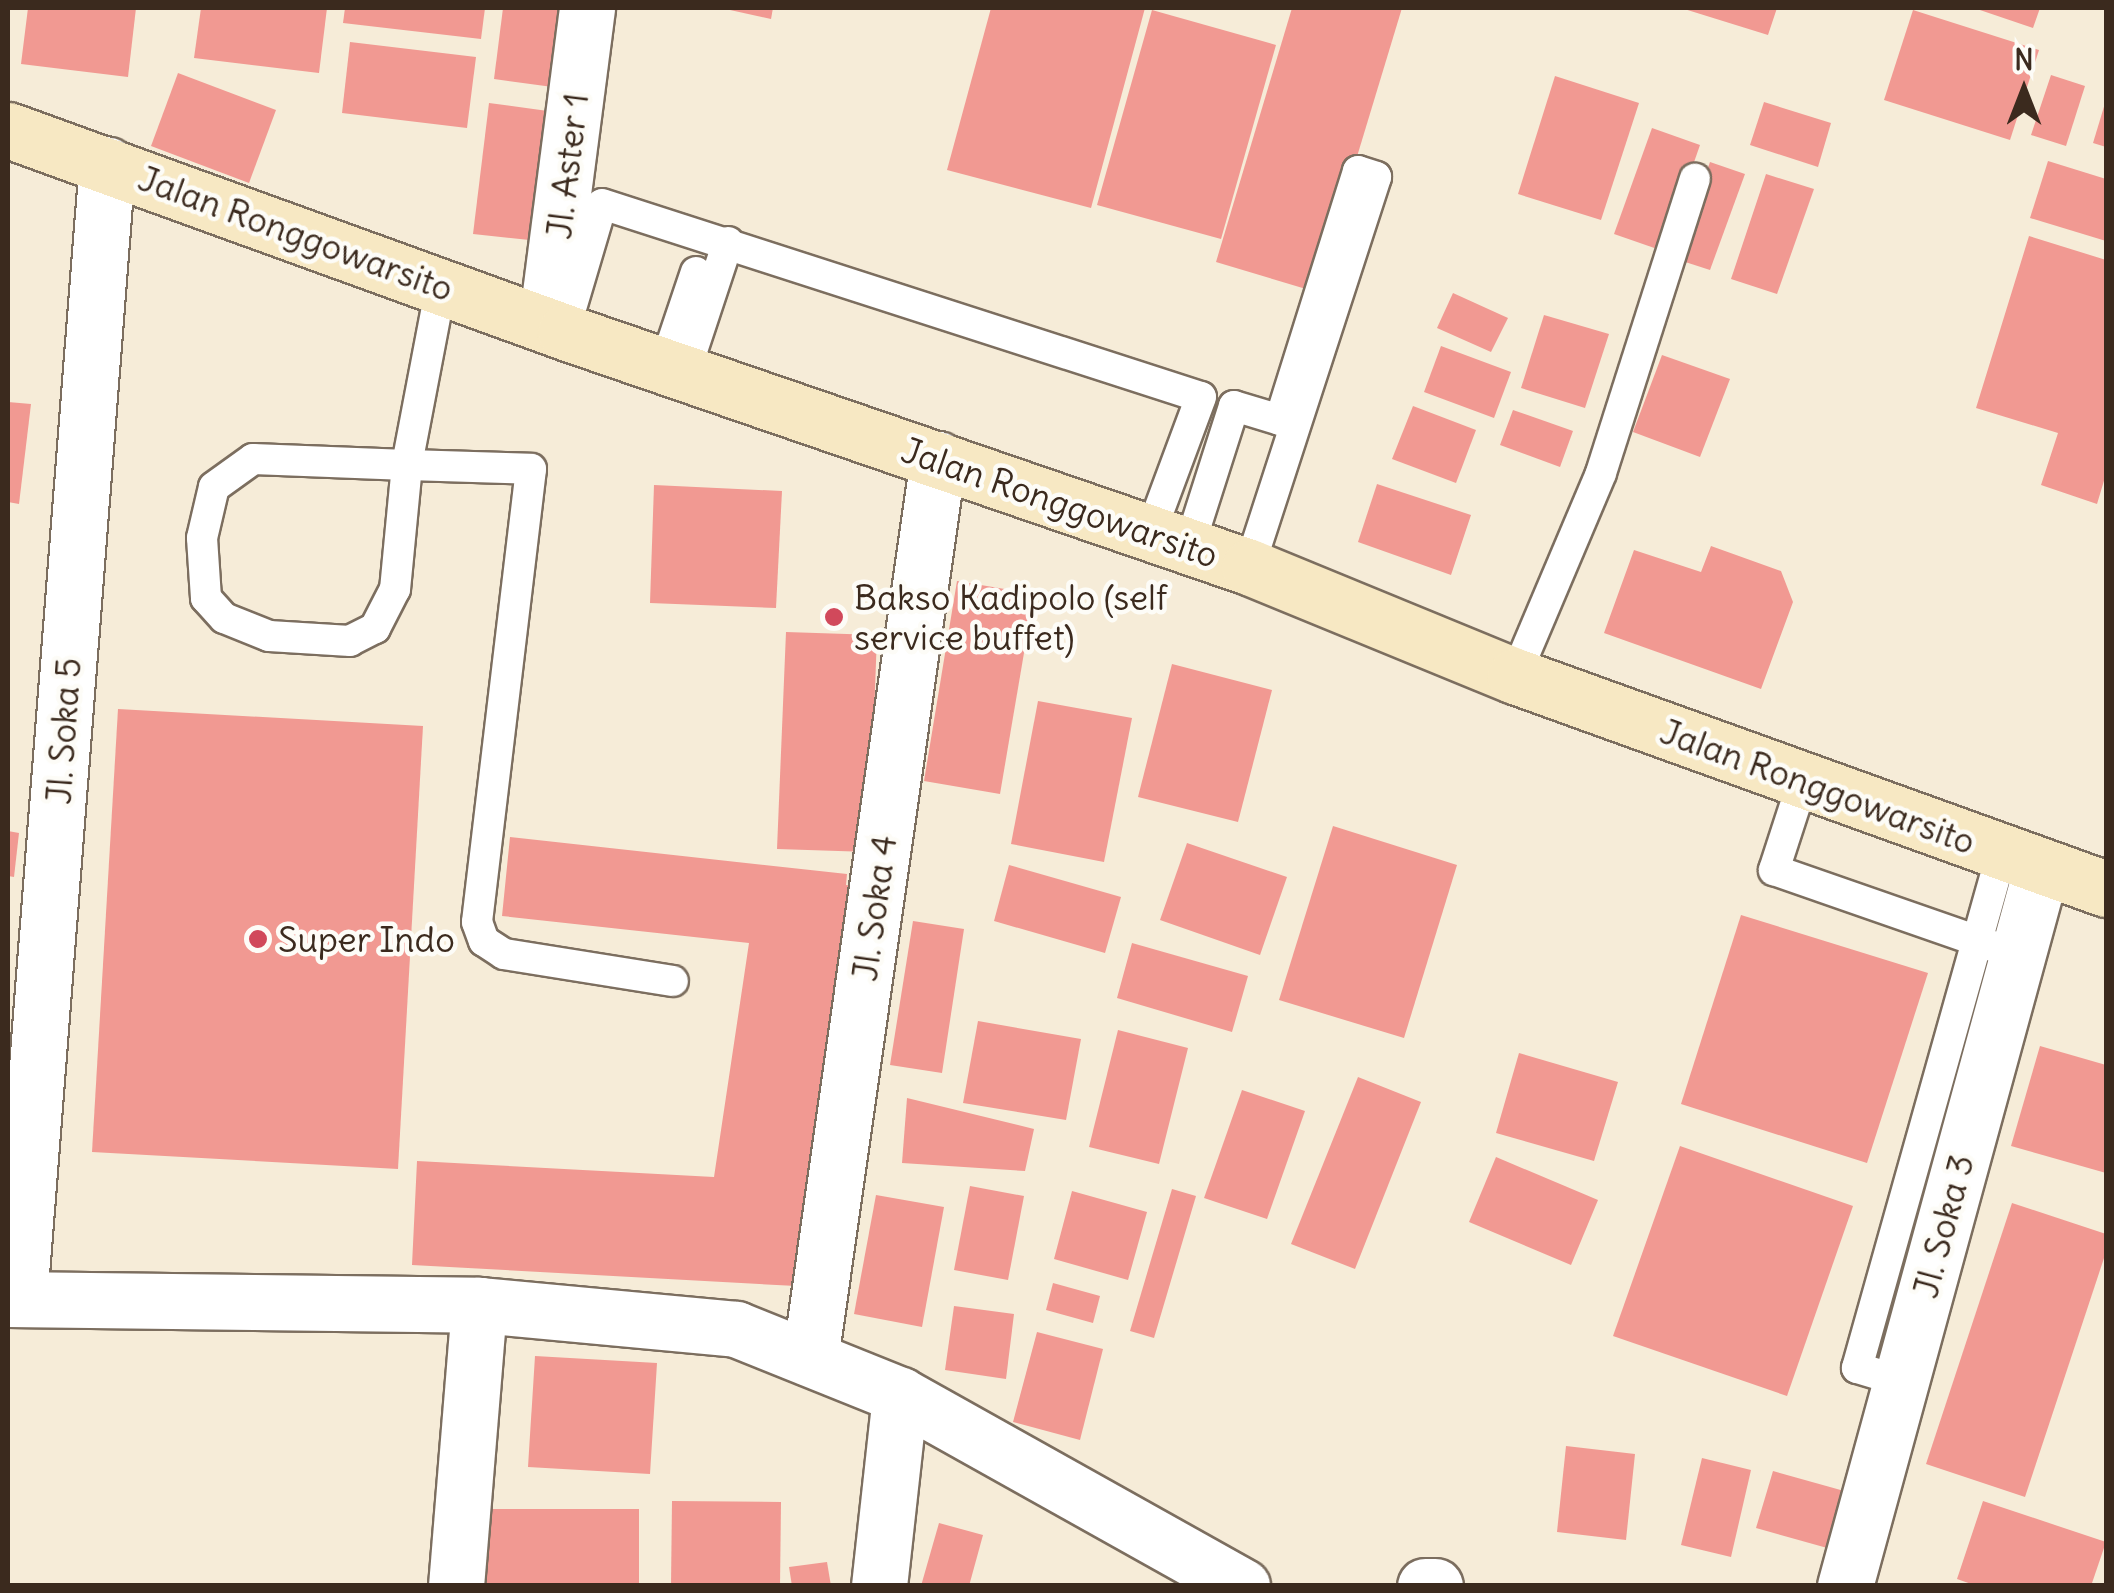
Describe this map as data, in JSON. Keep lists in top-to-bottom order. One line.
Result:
{"streets":{"main road":["Jalan Ronggowarsito"],"street":["Jl. Aster 1","Jl. Soka 5","Jl. Soka 4","Jl. Soka 3"]},"crossings":[["Jl. Aster 1","Jalan Ronggowarsito"],["Jalan Ronggowarsito","Jl. Soka 5"],["Jalan Ronggowarsito","Jl. Soka 4"],["Jalan Ronggowarsito","Jl. Soka 3"]],"places":["Bakso Kadipolo (self service buffet)","Super Indo"],"north":"top"}
